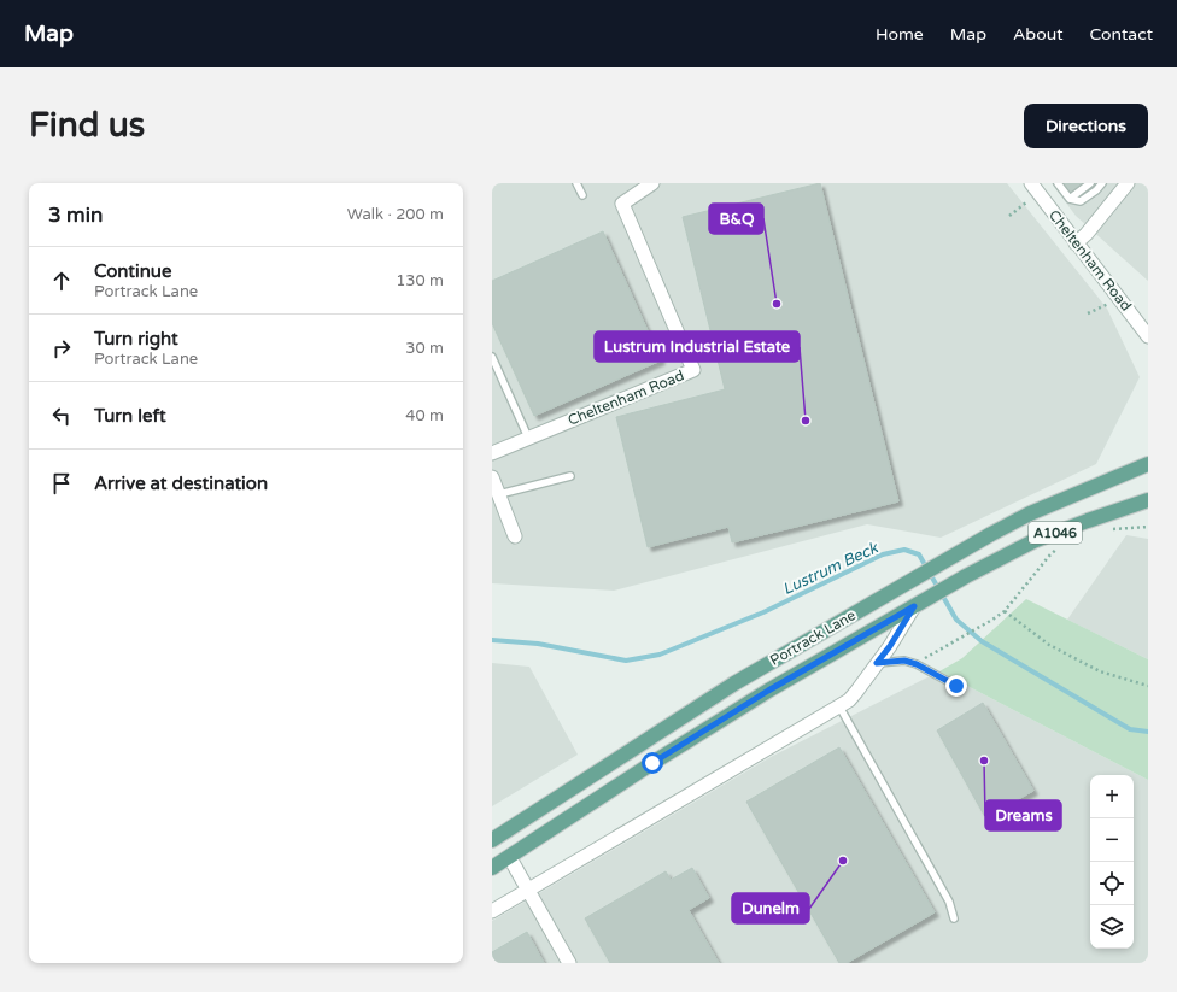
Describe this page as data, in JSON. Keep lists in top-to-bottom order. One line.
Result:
{"streets":{"main road":["A1046","Portrack Lane"],"street":["Cheltenham Road"]},"water":["Lustrum Beck"],"places":["B&Q","Lustrum Industrial Estate","Dreams","Dunelm"],"page":{"header":"Map","nav":["Home","Map","About","Contact"],"buttons":"Directions","title":"Find us","heading":["3 min","Walk · 200 m"],"list":[["Continue","Portrack Lane","130 m"],["Turn right","Portrack Lane","30 m"],["Turn left","40 m"],"Arrive at destination"],"map_buttons":["+","−"]}}
